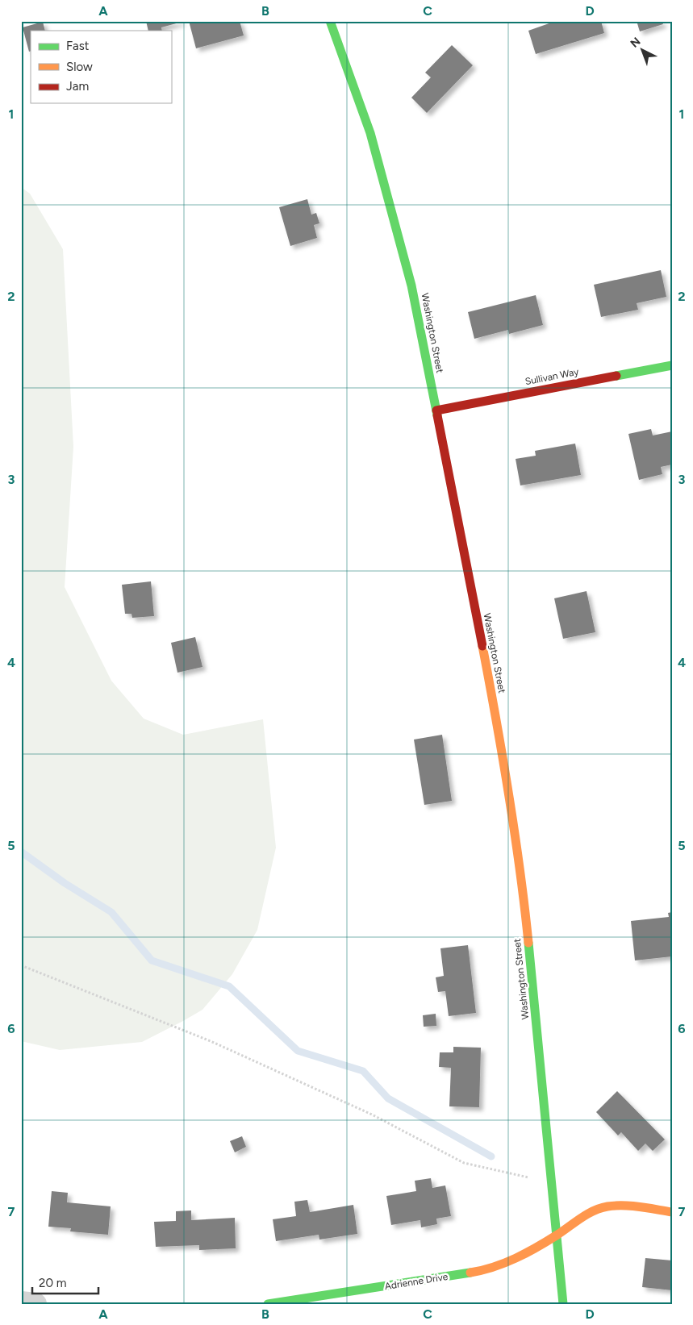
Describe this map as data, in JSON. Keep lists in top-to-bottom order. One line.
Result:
{"streets":{"main road":["Washington Street","Sullivan Way","Adrienne Drive"]},"crossings":[["Washington Street","Sullivan Way"],["Washington Street","Adrienne Drive"]],"legend":["Fast","Slow","Jam"],"scale_bar":"20 m","north":"top left","grid":{"columns":["A","B","C","D"],"rows":["1","2","3","4","5","6","7"]}}
